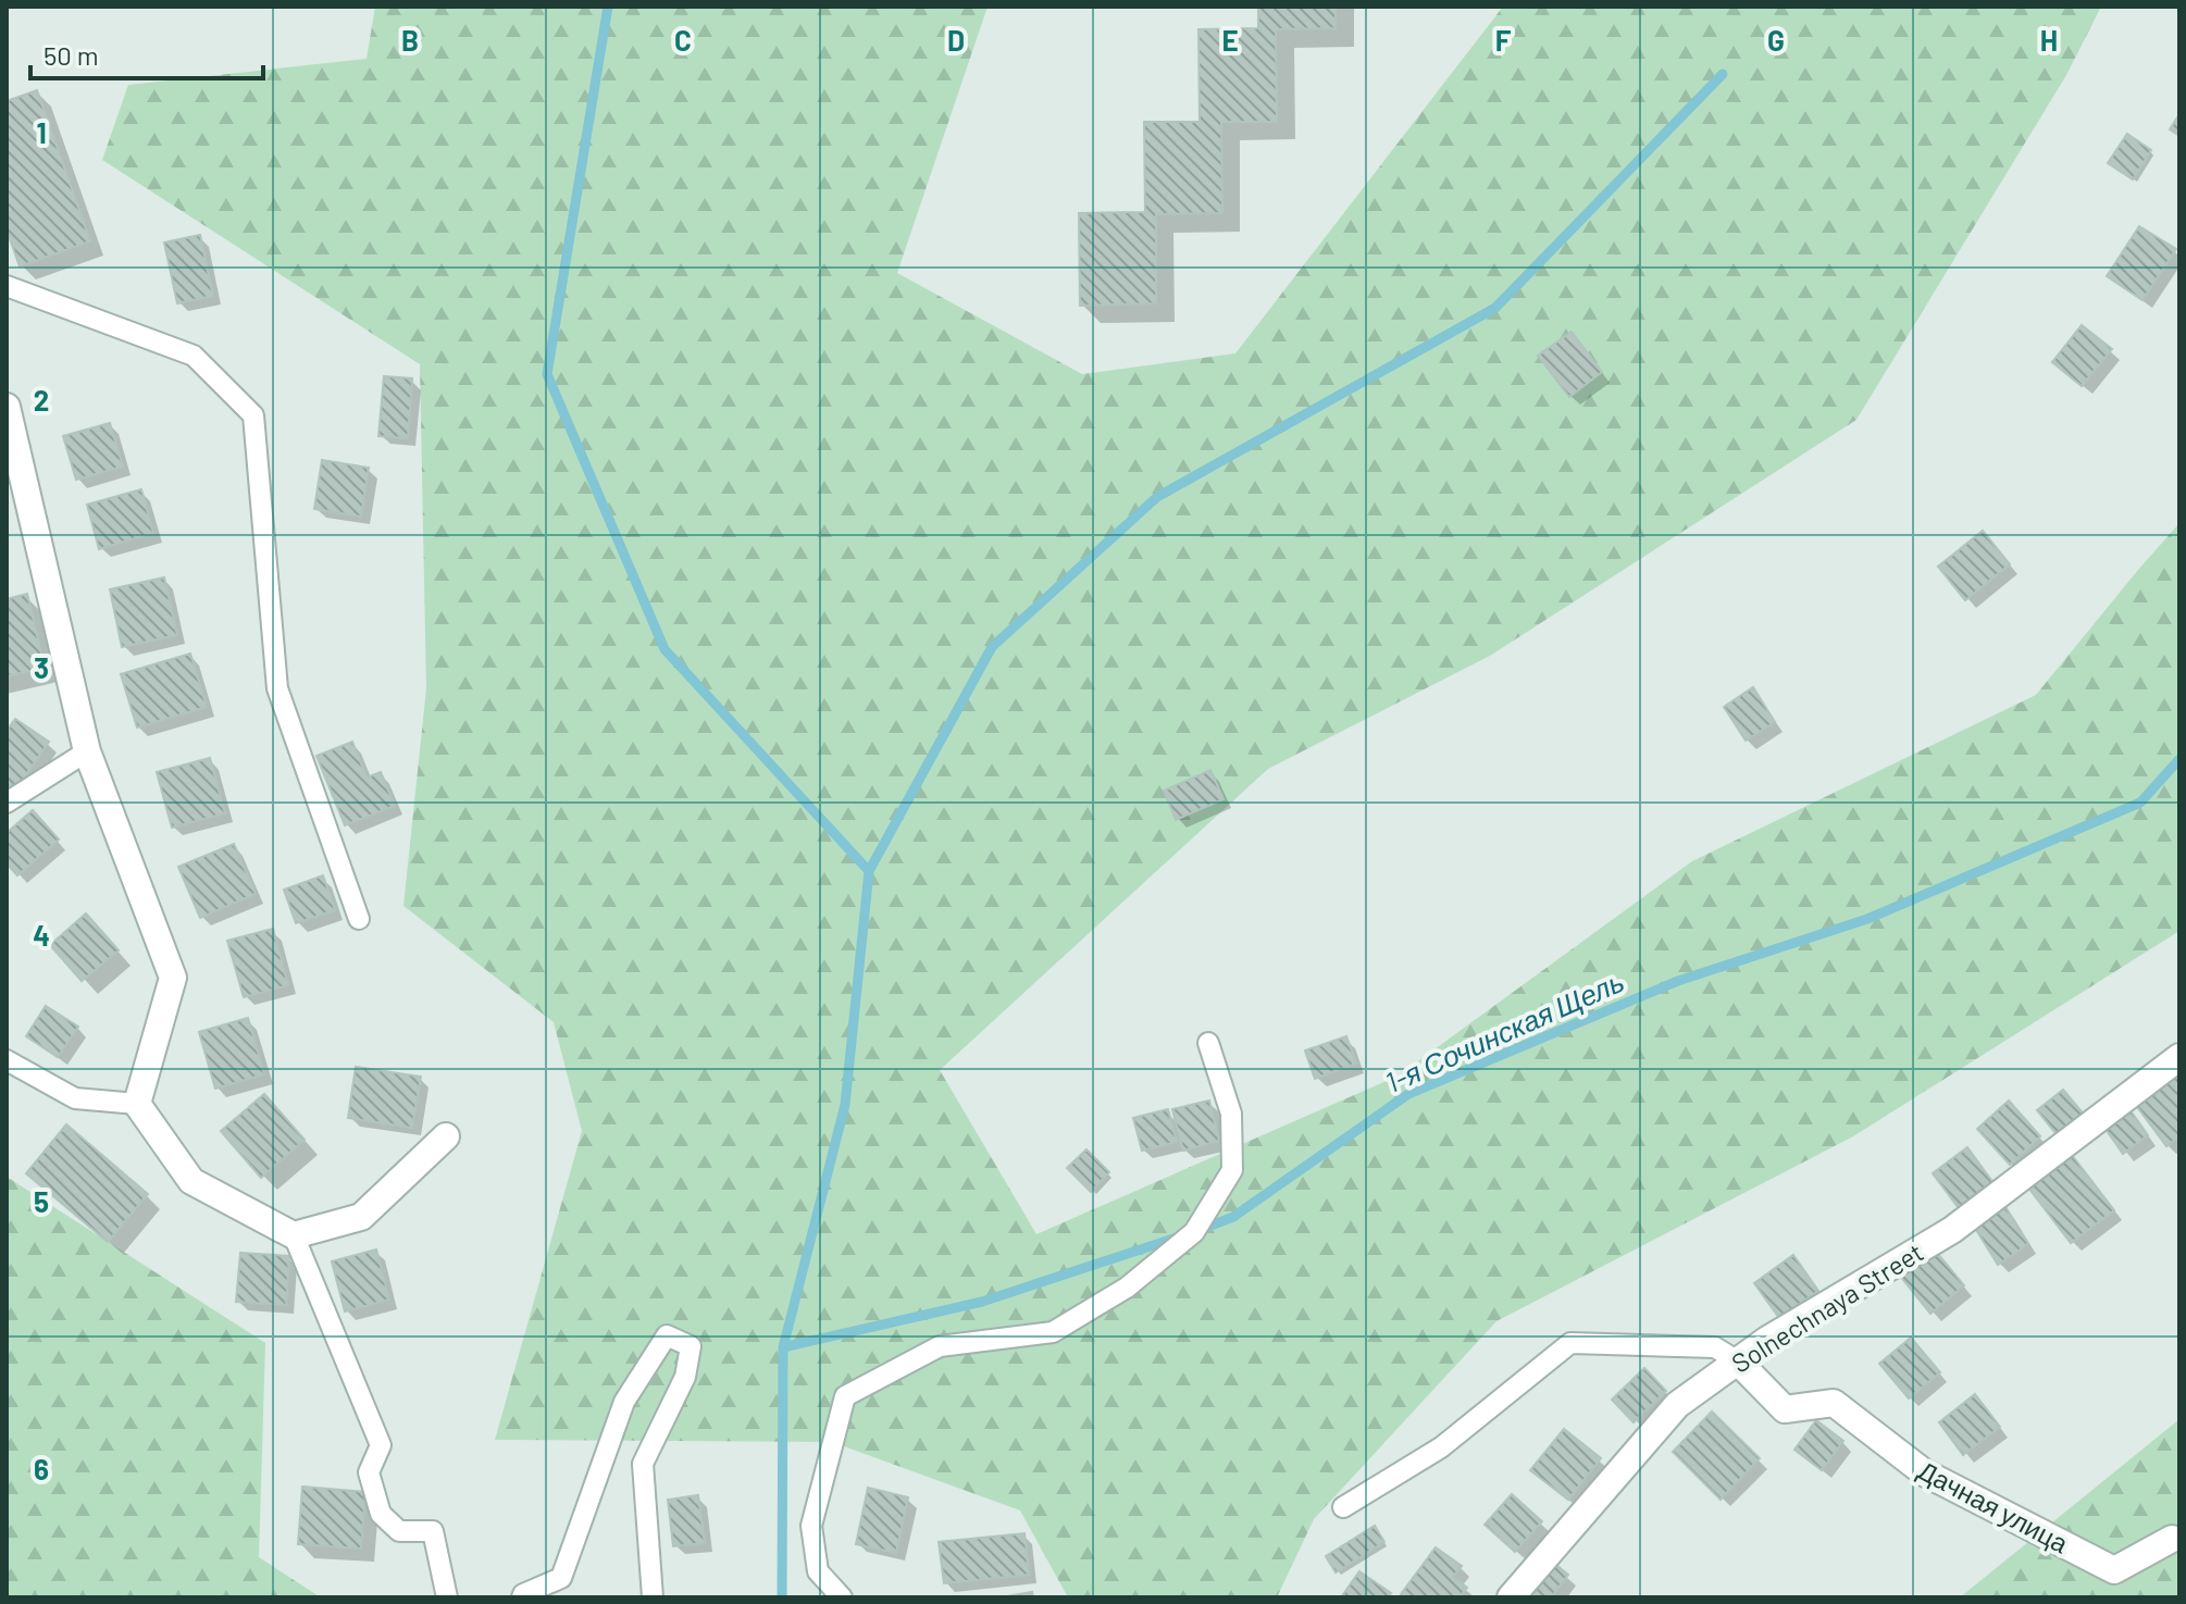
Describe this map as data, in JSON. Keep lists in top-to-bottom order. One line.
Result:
{"streets":{"street":["Solnechnaya Street","Дачная улица"]},"crossings":[["Solnechnaya Street","Дачная улица"]],"water":["1-я Сочинская Щель"],"scale_bar":"50 m","grid":{"columns":["B","C","D","E","F","G","H"],"rows":["1","2","3","4","5","6"]}}
